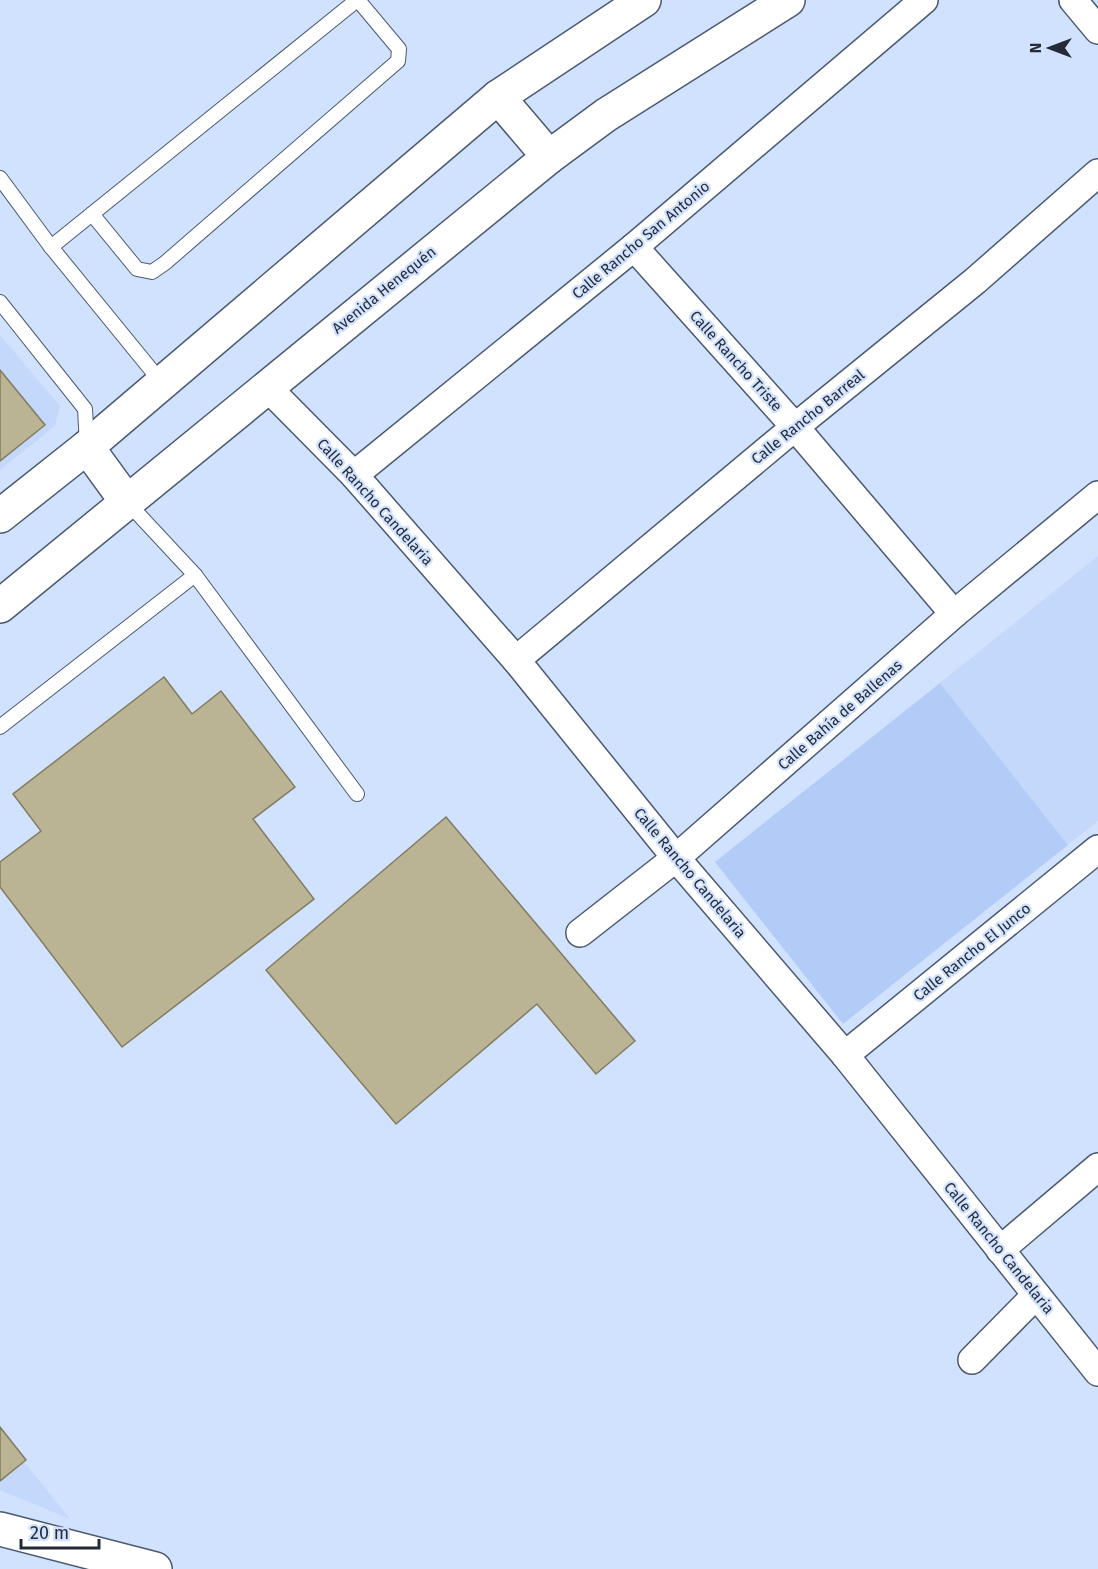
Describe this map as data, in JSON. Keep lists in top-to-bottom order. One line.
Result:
{"streets":{"main road":["Avenida Henequén"],"street":["Calle Rancho San Antonio","Calle Rancho Triste","Calle Rancho Barreal","Calle Rancho Candelaria","Calle Bahía de Ballenas","Calle Rancho El Junco"]},"crossings":[["Calle Rancho San Antonio","Calle Rancho Triste"],["Calle Rancho San Antonio","Calle Rancho Candelaria"],["Avenida Henequén","Calle Rancho Candelaria"],["Calle Rancho Triste","Calle Rancho Barreal"],["Calle Rancho Triste","Calle Bahía de Ballenas"],["Calle Rancho Barreal","Calle Rancho Candelaria"],["Calle Rancho Candelaria","Calle Bahía de Ballenas"],["Calle Rancho Candelaria","Calle Rancho El Junco"]],"scale_bar":"20 m","north":"left"}
